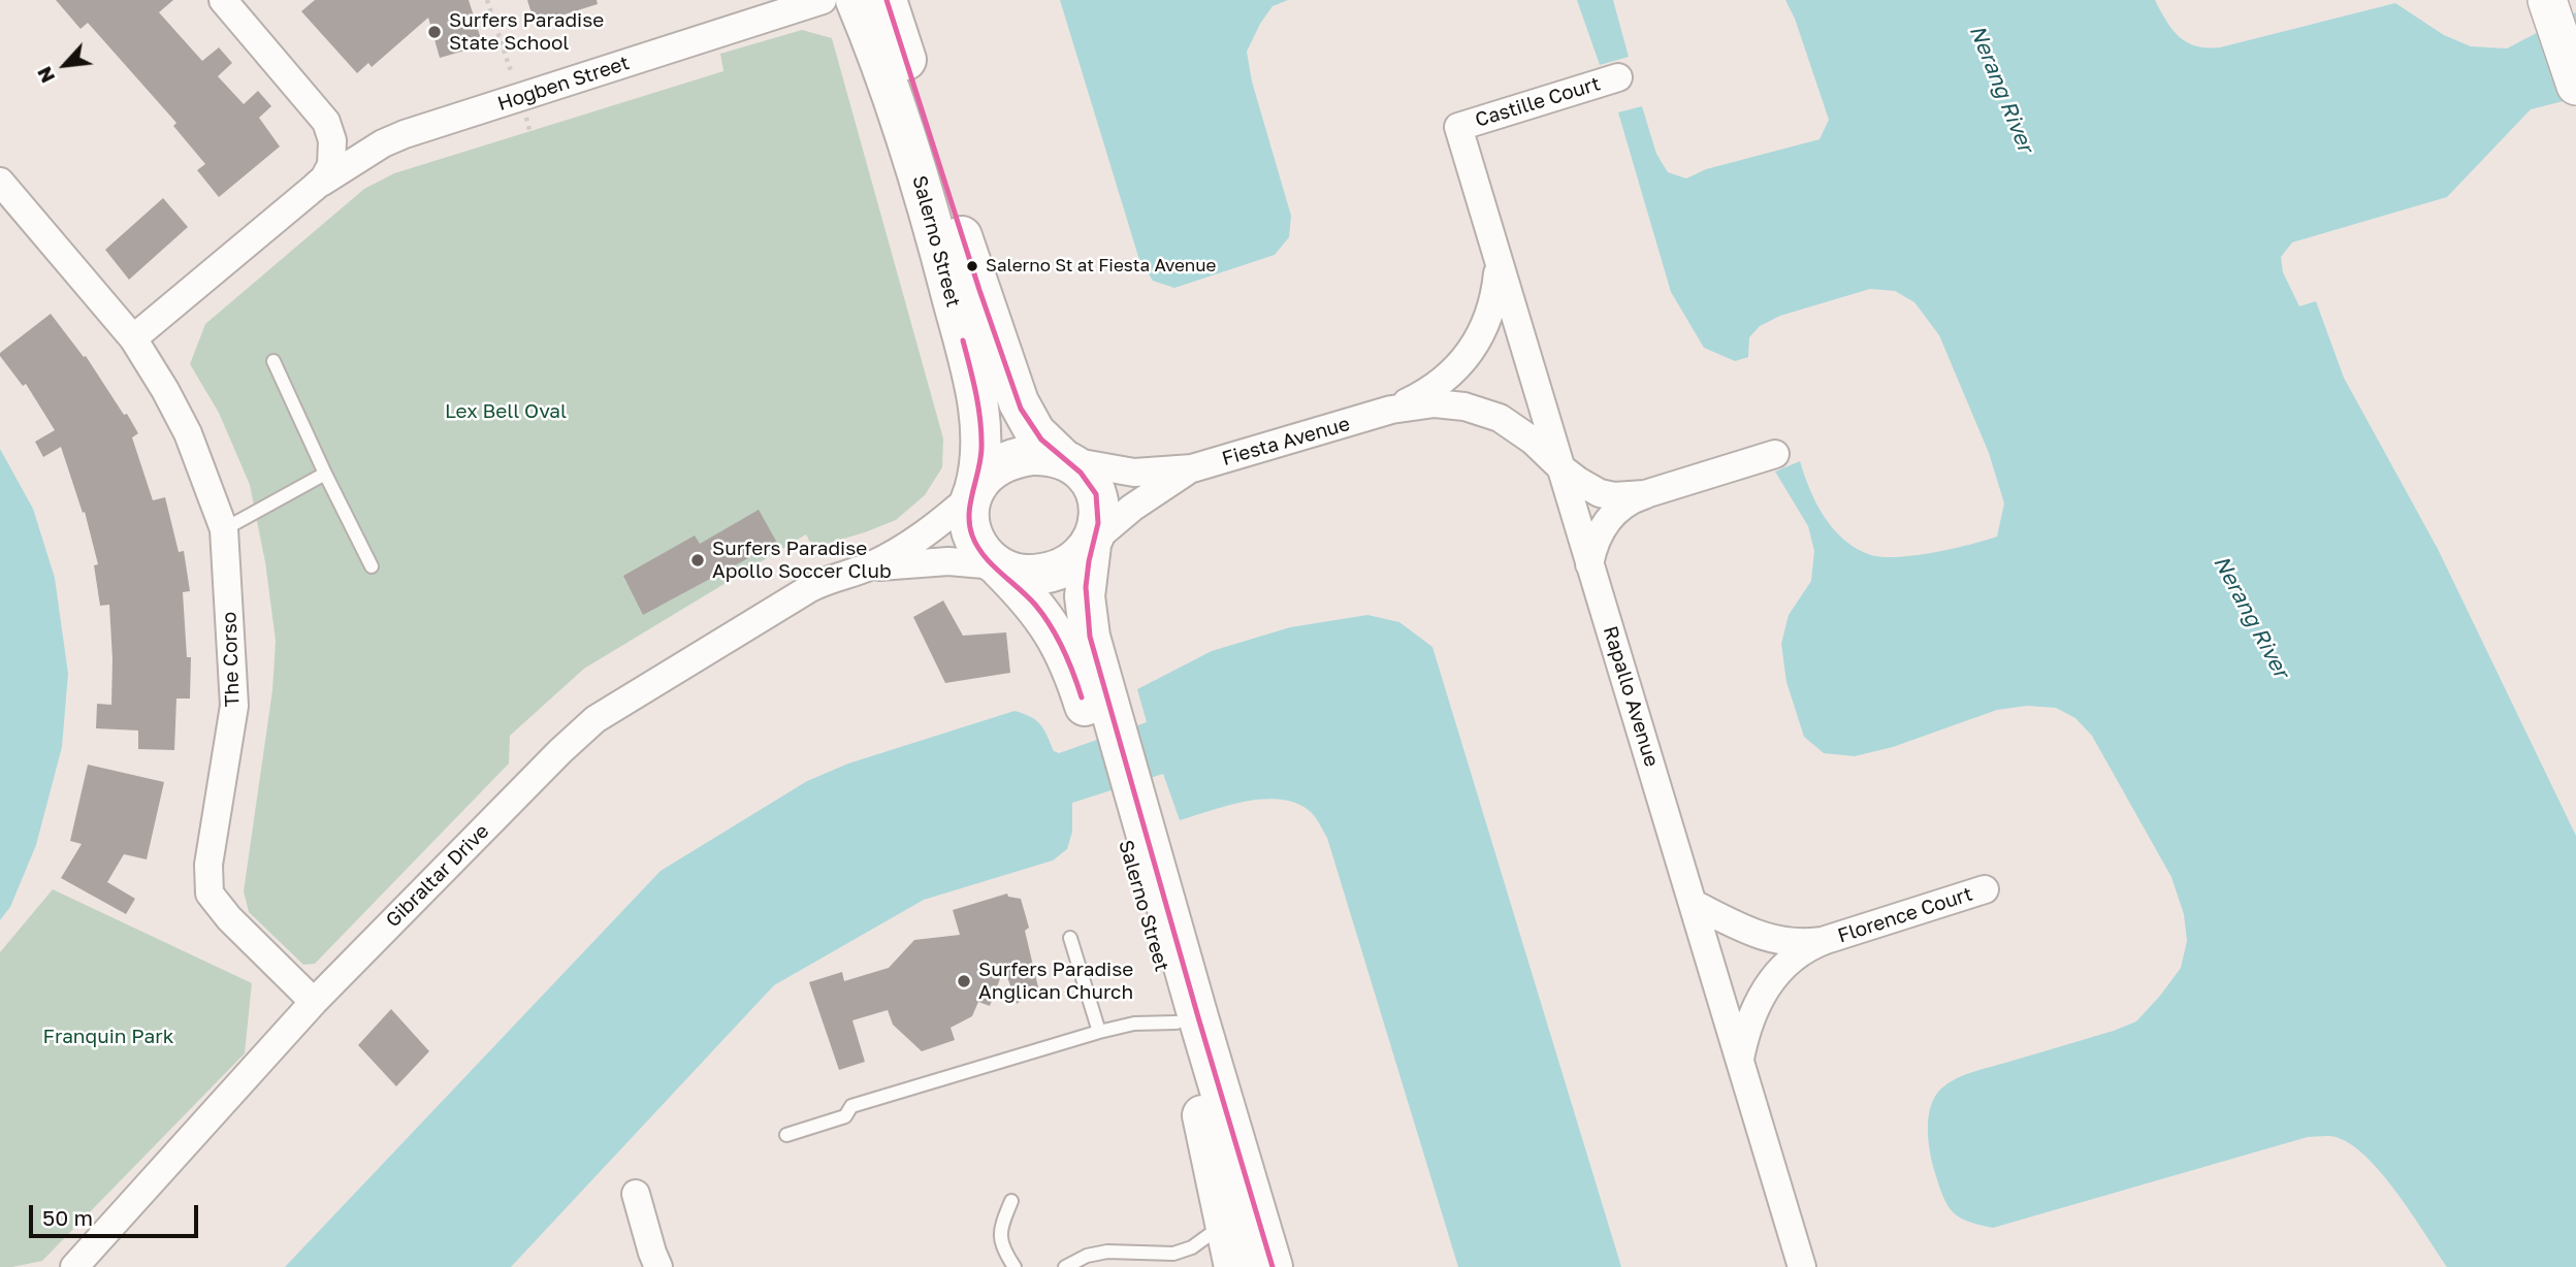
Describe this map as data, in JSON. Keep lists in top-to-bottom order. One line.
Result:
{"streets":{"main road":["Salerno Street"],"street":["Hogben Street","Castille Court","Fiesta Avenue","The Corso","Rapallo Avenue","Gibraltar Drive","Florence Court"]},"crossings":[["Castille Court","Rapallo Avenue"],["Salerno Street","Fiesta Avenue"],["Salerno Street","Gibraltar Drive"],["Fiesta Avenue","Rapallo Avenue"],["Fiesta Avenue","Gibraltar Drive"],["The Corso","Gibraltar Drive"],["Rapallo Avenue","Florence Court"]],"water":["Nerang River"],"parks":["Lex Bell Oval","Franquin Park"],"places":["Surfers Paradise State School","Salerno St at Fiesta Avenue","Surfers Paradise Apollo Soccer Club","Surfers Paradise Anglican Church"],"scale_bar":"50 m","north":"bottom left"}
